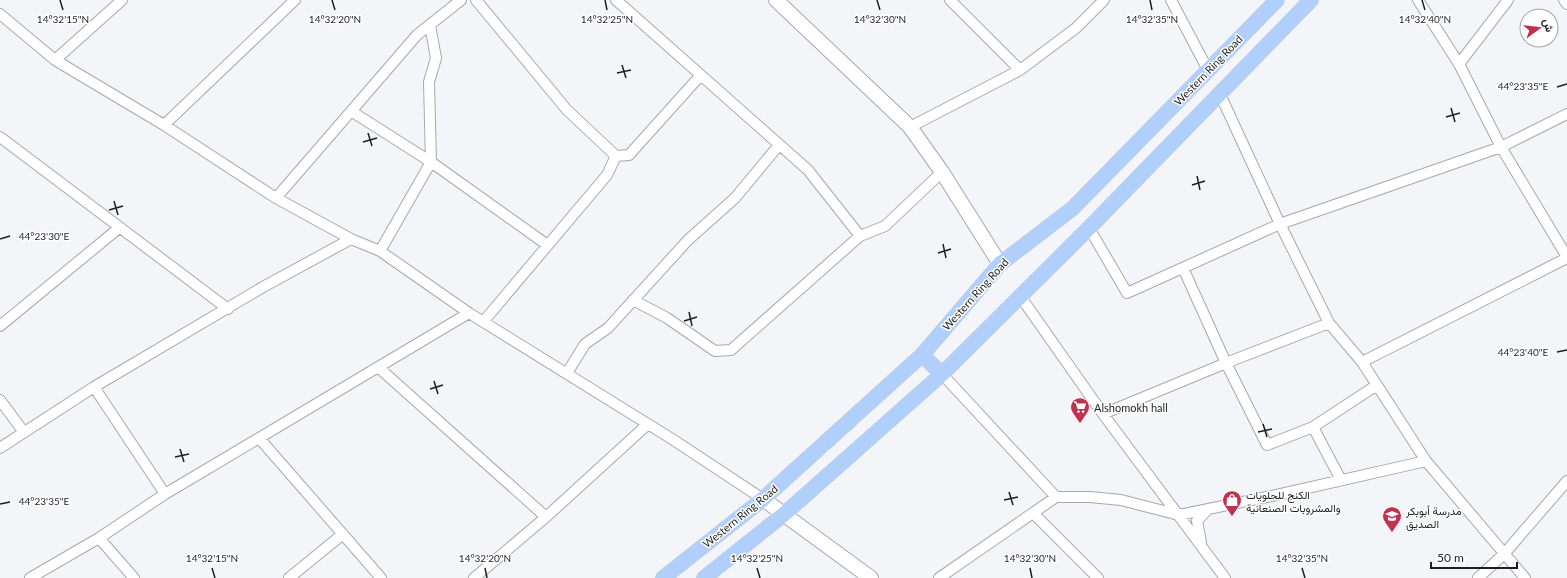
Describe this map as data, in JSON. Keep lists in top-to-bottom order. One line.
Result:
{"streets":{"main road":["Western Ring Road"]},"places":{"supermarket":["Alshomokh hall"],"shop":["الكنج للحلويات والمشروبات الصنعانية"],"school or university":["مدرسة أبوبكر الصديق"]},"scale_bar":"50 m","north":"right","coordinates":["14°32'15\"N","14°32'20\"N","14°32'25\"N","14°32'30\"N","14°32'35\"N","14°32'40\"N","44°23'35\"E","44°23'30\"E","44°23'40\"E"]}
